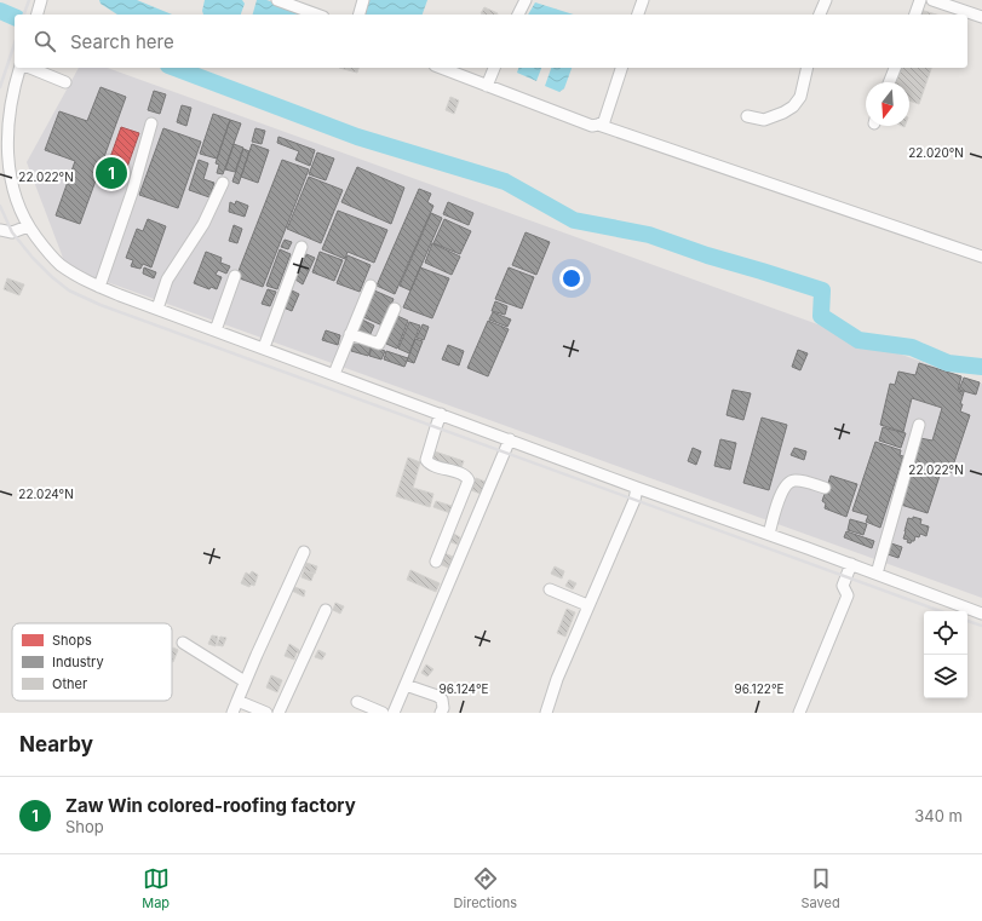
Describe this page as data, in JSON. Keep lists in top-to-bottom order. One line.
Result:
{"legend":["Shops","Industry","Other"],"north":"bottom","page":{"search":"Search here","pins":"1","heading":"Nearby","list":[{"mark":"1","name":"Zaw Win colored-roofing factory","note":"Shop","value":"340 m"}],"nav":["Map","Directions","Saved"]},"coordinates":["22.020°N","22.022°N","22.024°N","96.124°E","96.122°E"]}
